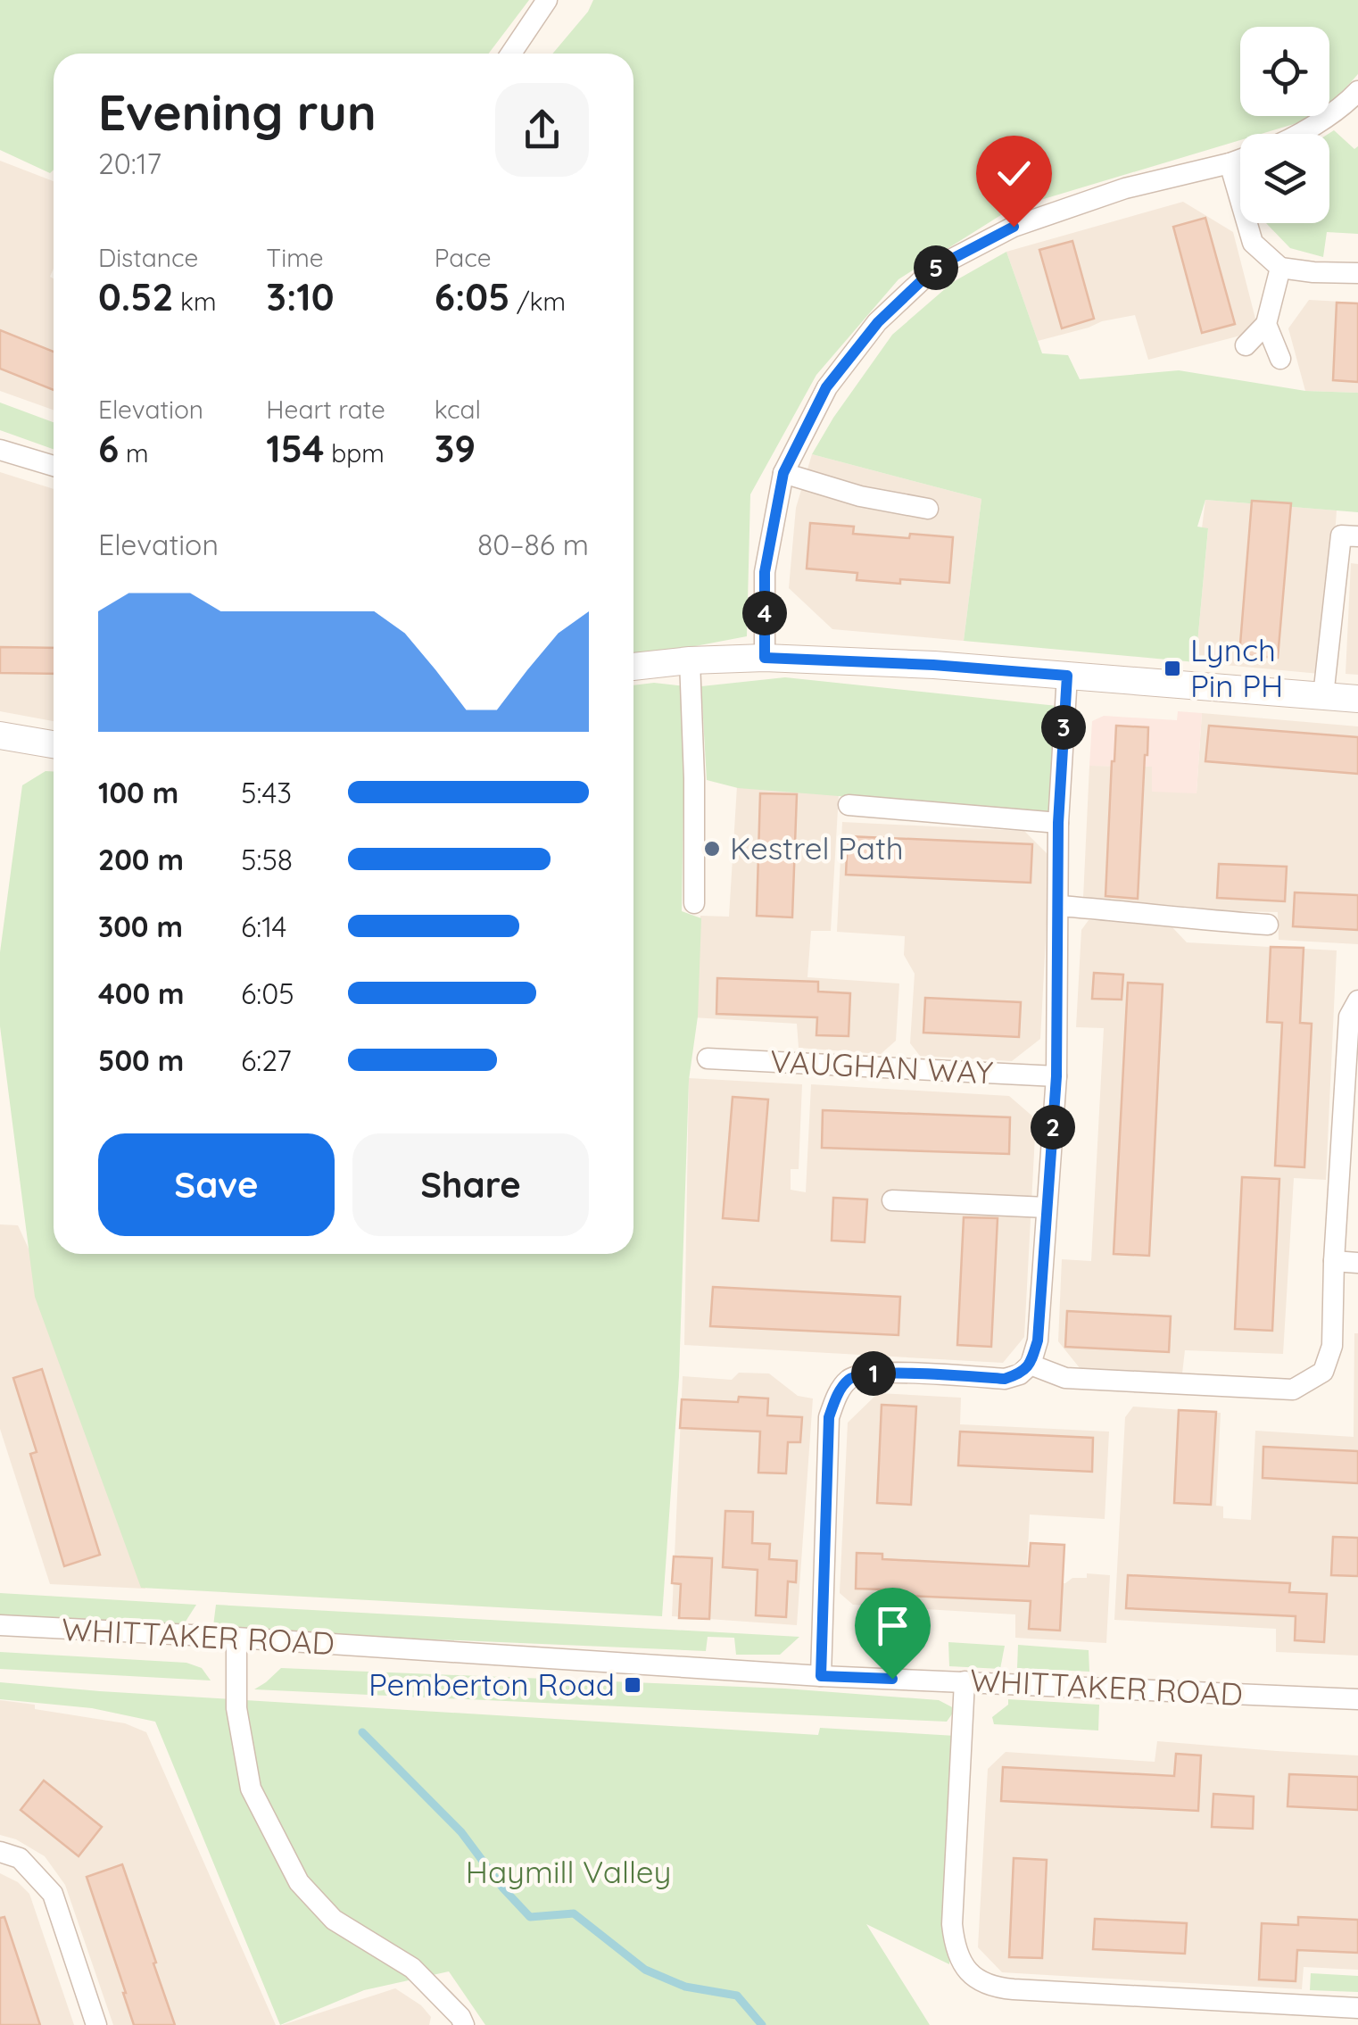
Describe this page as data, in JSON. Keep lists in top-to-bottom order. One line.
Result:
{"streets":{"street":["VAUGHAN WAY","WHITTAKER ROAD"]},"parks":["Haymill Valley"],"places":{"transit":["Lynch Pin PH","Pemberton Road"],"other":["Kestrel Path"]},"page":{"heading":["Evening run","20:17"],"stats":[["Distance","0.52 km"],["Time","3:10"],["Pace","6:05 /km"],["Elevation","6 m"],["Heart rate","154 bpm"],["kcal","39"]],"pins":["5","4","3","2","1"],"chart":["Elevation","80–86 m"],"list":[{"name":"100 m","note":"5:43"},{"name":"200 m","note":"5:58"},{"name":"300 m","note":"6:14"},{"name":"400 m","note":"6:05"},{"name":"500 m","note":"6:27"}],"buttons":["Save","Share"]}}
